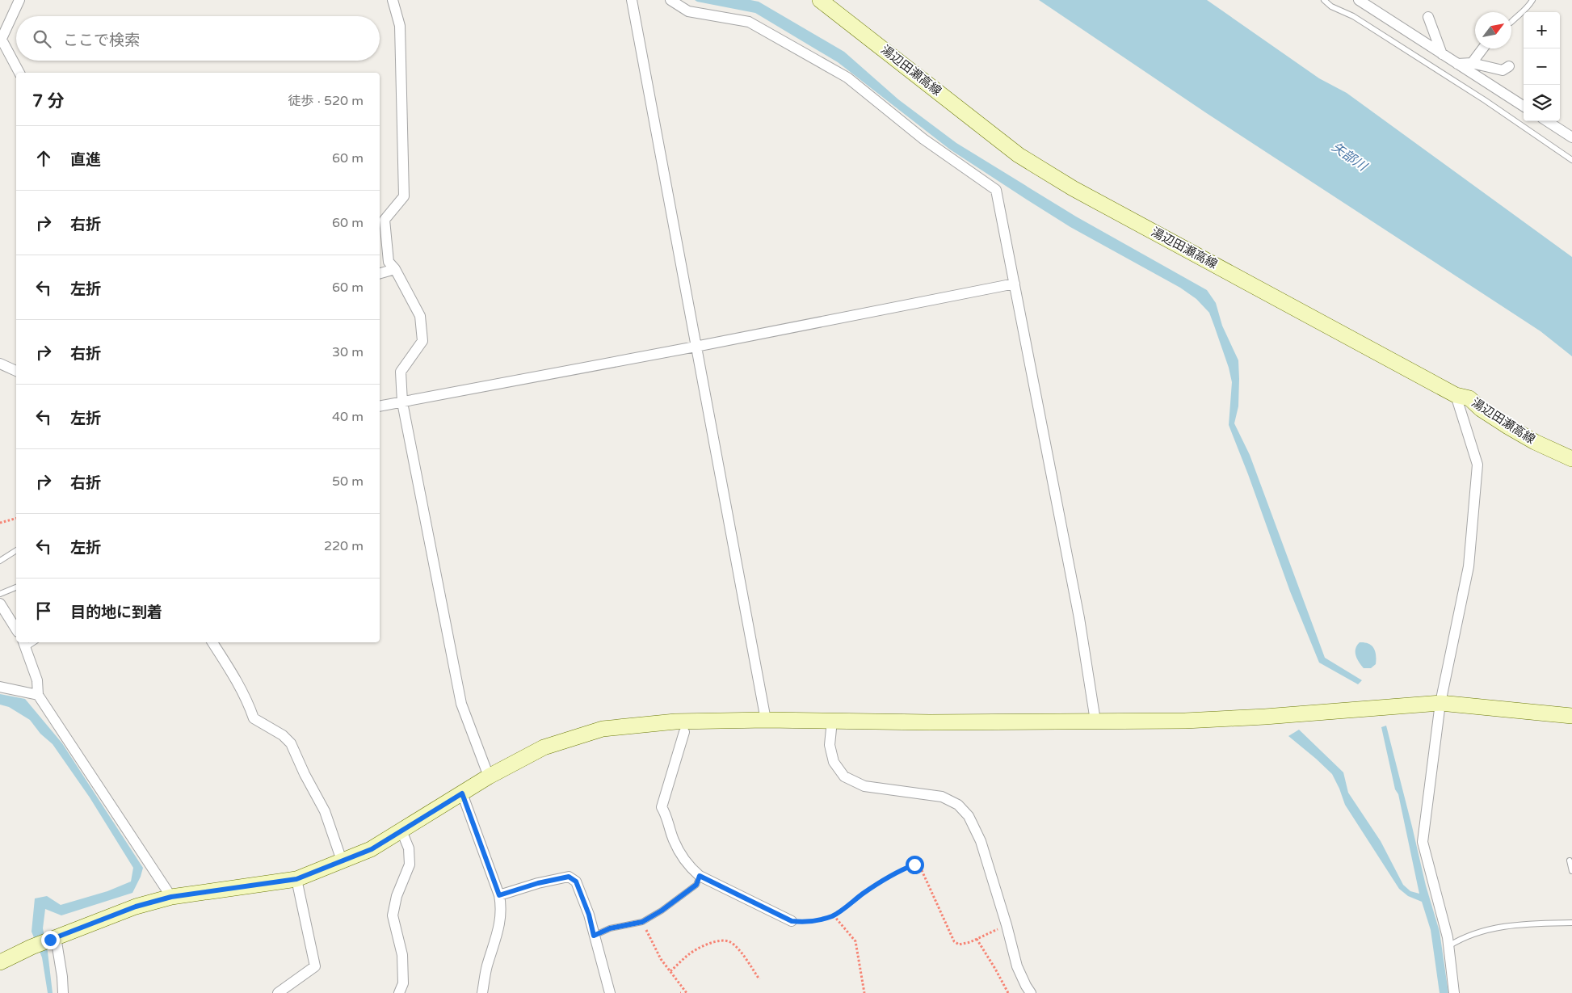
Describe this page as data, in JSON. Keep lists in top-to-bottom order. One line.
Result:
{"streets":{"street":["湯辺田瀬高線"]},"water":["矢部川"],"north":"top right","page":{"map_buttons":["+","−"],"search":"ここで検索","heading":["7 分","徒歩 · 520 m"],"list":[["直進","60 m"],["右折","60 m"],["左折","60 m"],["右折","30 m"],["左折","40 m"],["右折","50 m"],["左折","220 m"],"目的地に到着"]}}
